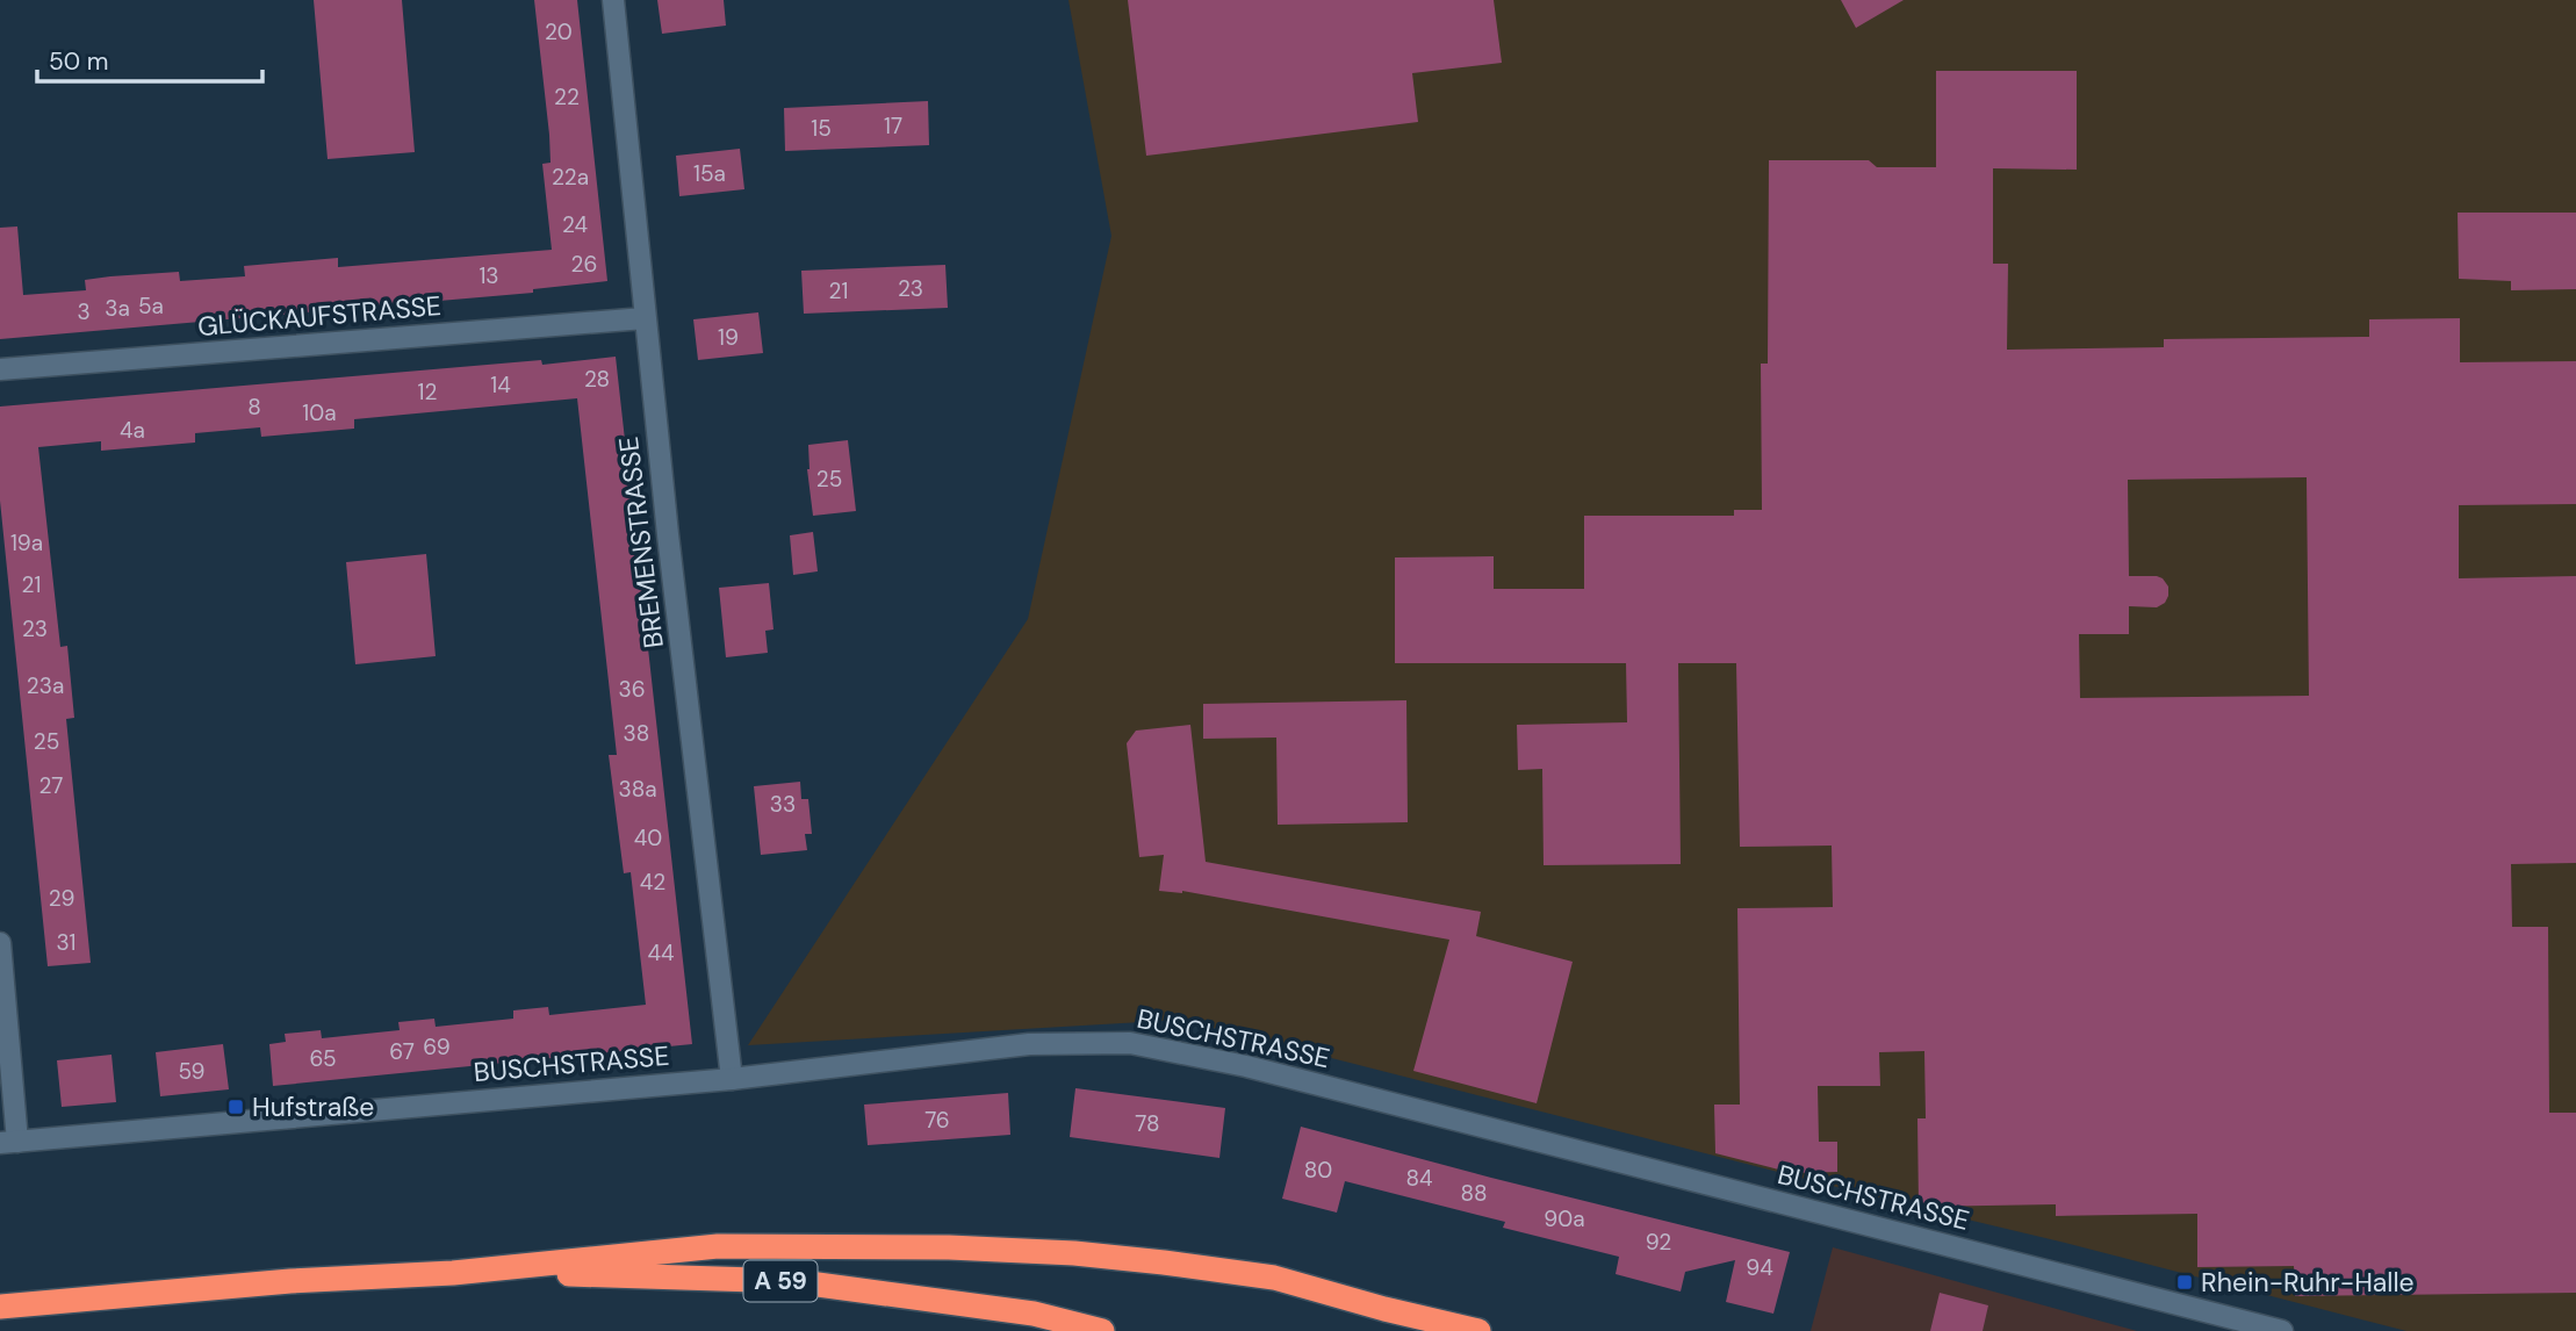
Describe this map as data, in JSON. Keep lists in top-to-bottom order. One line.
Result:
{"streets":{"highway":["A 59"],"street":["GLÜCKAUFSTRASSE","BREMENSTRASSE","BUSCHSTRASSE"]},"crossings":[["GLÜCKAUFSTRASSE","BREMENSTRASSE"],["BREMENSTRASSE","BUSCHSTRASSE"]],"places":{"transit":["Hufstraße","Rhein-Ruhr-Halle"]},"house_numbers":["20","22","17","15","15a","22a","24","26","13","23","21","5a","3a","3","19","28","14","12","8","10a","4a","25","19a","21","23","23a","36","38","25","27","38a","33","40","42","29","31","44","69","67","65","59","76","78","80","84","88","90a","92","94"],"scale_bar":"50 m"}
